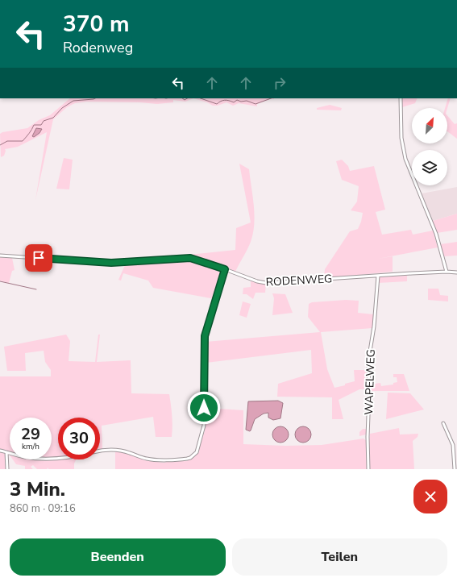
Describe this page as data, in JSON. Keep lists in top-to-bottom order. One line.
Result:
{"streets":{"street":["RODENWEG","WAPELWEG"]},"crossings":[["RODENWEG","WAPELWEG"]],"north":"top right","page":{"turn":["370 m","Rodenweg"],"speed":"29 km/h","limit":"30","heading":["3 Min.","860 m · 09:16"],"buttons":["Beenden","Teilen"]}}
